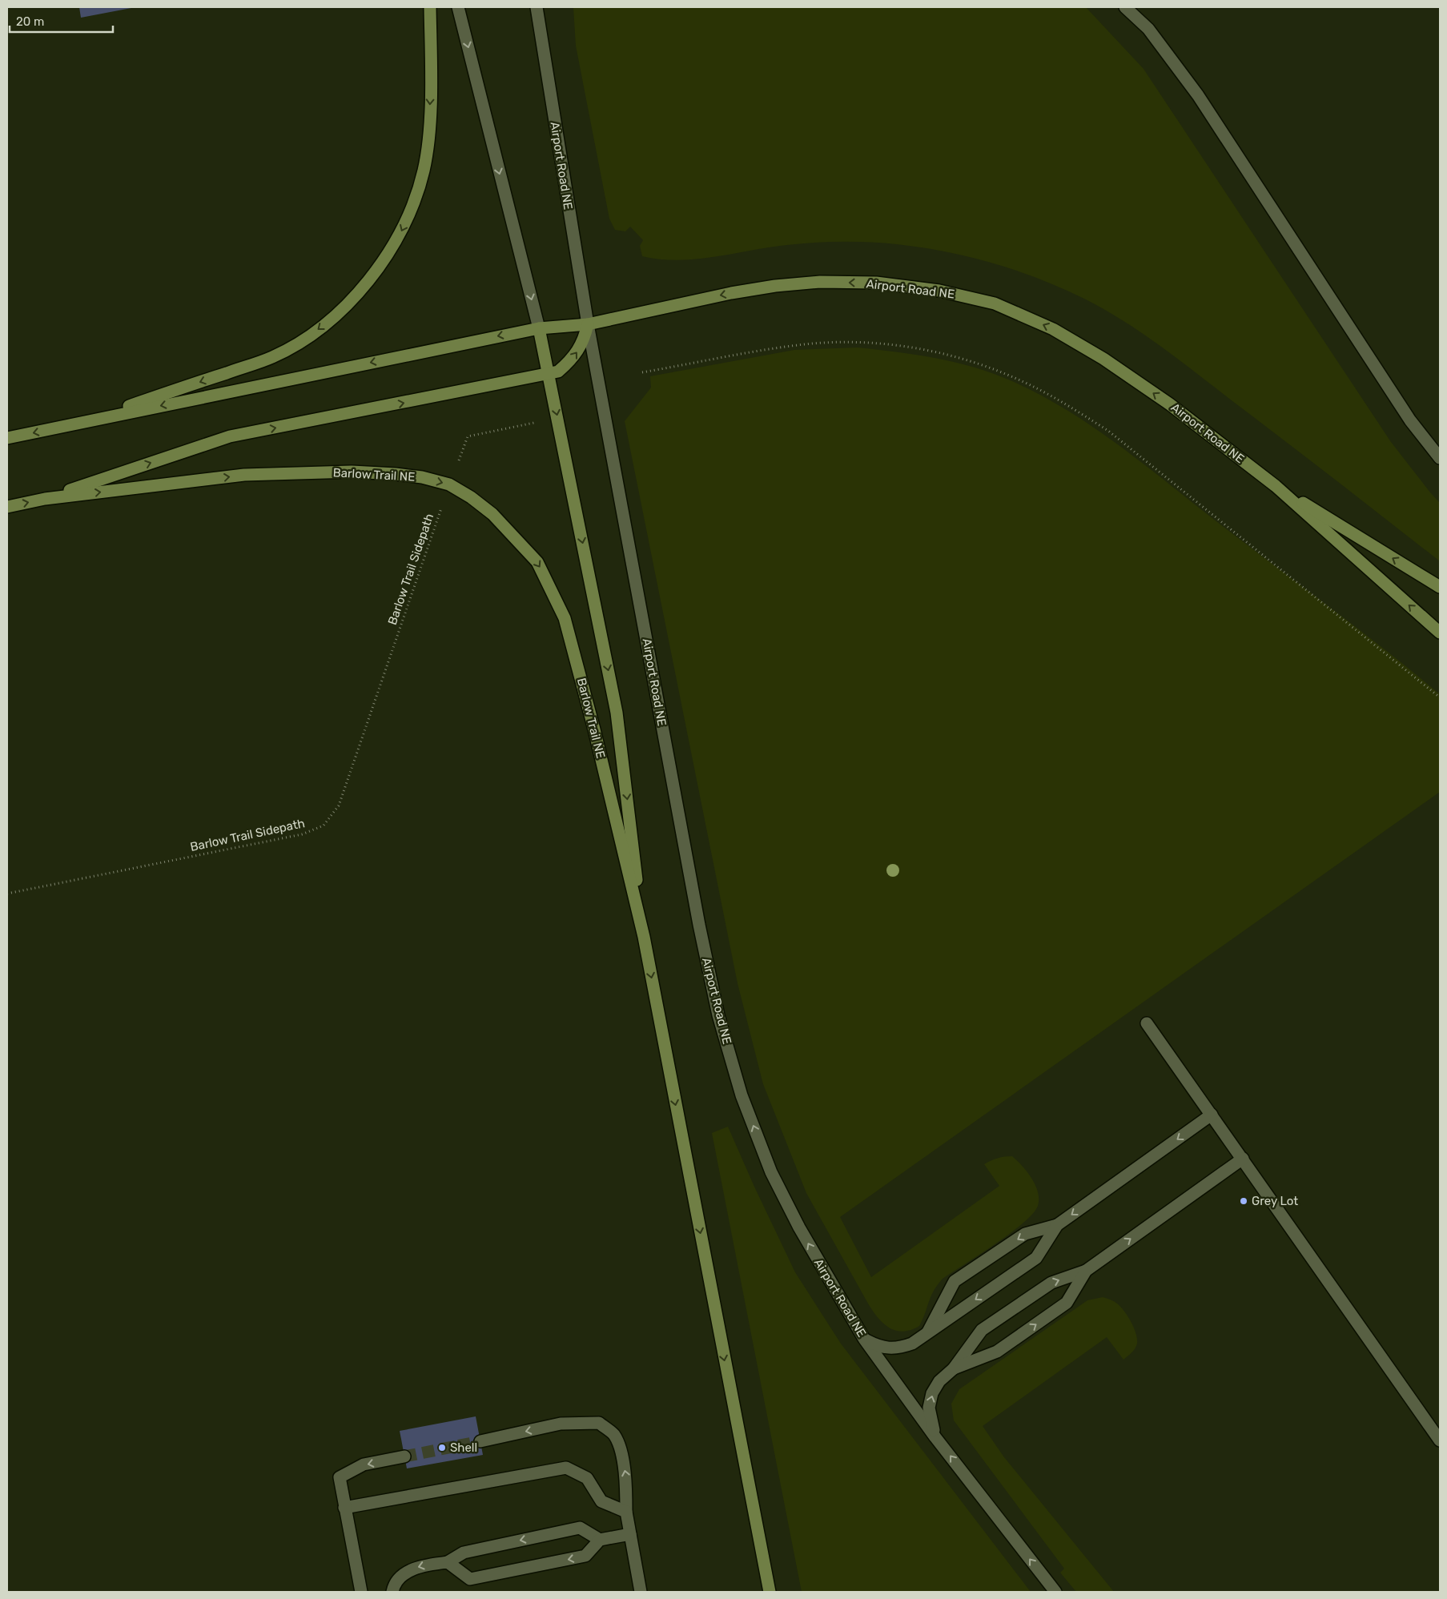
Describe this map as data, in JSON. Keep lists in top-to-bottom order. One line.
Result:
{"streets":{"main road":["Airport Road NE","Barlow Trail NE"],"path":["Barlow Trail Sidepath"]},"one_way":["Airport Road NE","Barlow Trail NE"],"places":["Grey Lot","Shell"],"scale_bar":"20 m"}
